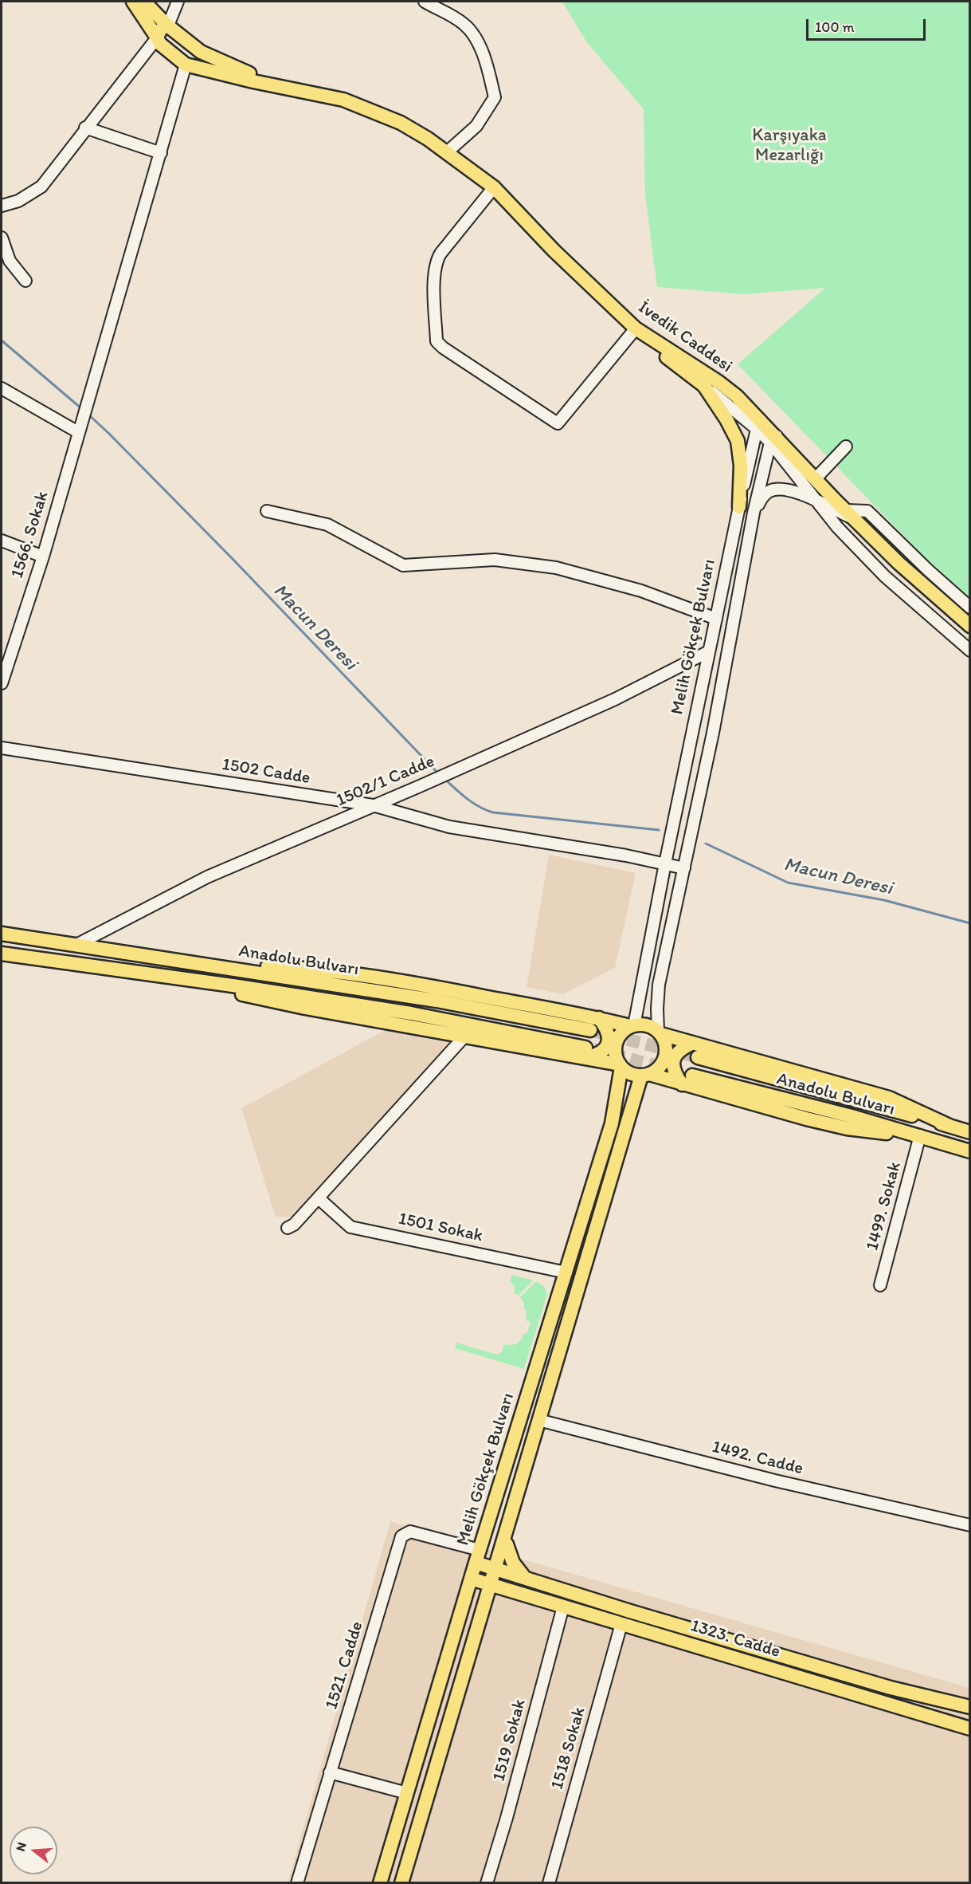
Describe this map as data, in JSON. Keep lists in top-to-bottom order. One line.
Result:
{"streets":{"main road":["İvedik Caddesi","Melih Gökçek Bulvarı","Anadolu Bulvarı","1323. Cadde"],"street":["1566. Sokak","1502 Cadde","1502/1 Cadde","1499. Sokak","1501 Sokak","1492. Cadde","1521. Cadde","1519 Sokak","1518 Sokak"]},"crossings":[["İvedik Caddesi","1566. Sokak"],["İvedik Caddesi","Melih Gökçek Bulvarı"],["Melih Gökçek Bulvarı","1502 Cadde"],["Melih Gökçek Bulvarı","1502/1 Cadde"],["Melih Gökçek Bulvarı","Anadolu Bulvarı"],["Melih Gökçek Bulvarı","1501 Sokak"],["Melih Gökçek Bulvarı","1492. Cadde"],["Melih Gökçek Bulvarı","1323. Cadde"],["Melih Gökçek Bulvarı","1521. Cadde"],["1502 Cadde","1502/1 Cadde"],["1502/1 Cadde","Anadolu Bulvarı"],["Anadolu Bulvarı","1499. Sokak"],["1323. Cadde","1519 Sokak"],["1323. Cadde","1518 Sokak"]],"water":["Macun Deresi"],"parks":["Karşıyaka Mezarlığı"],"scale_bar":"100 m","north":"left"}
